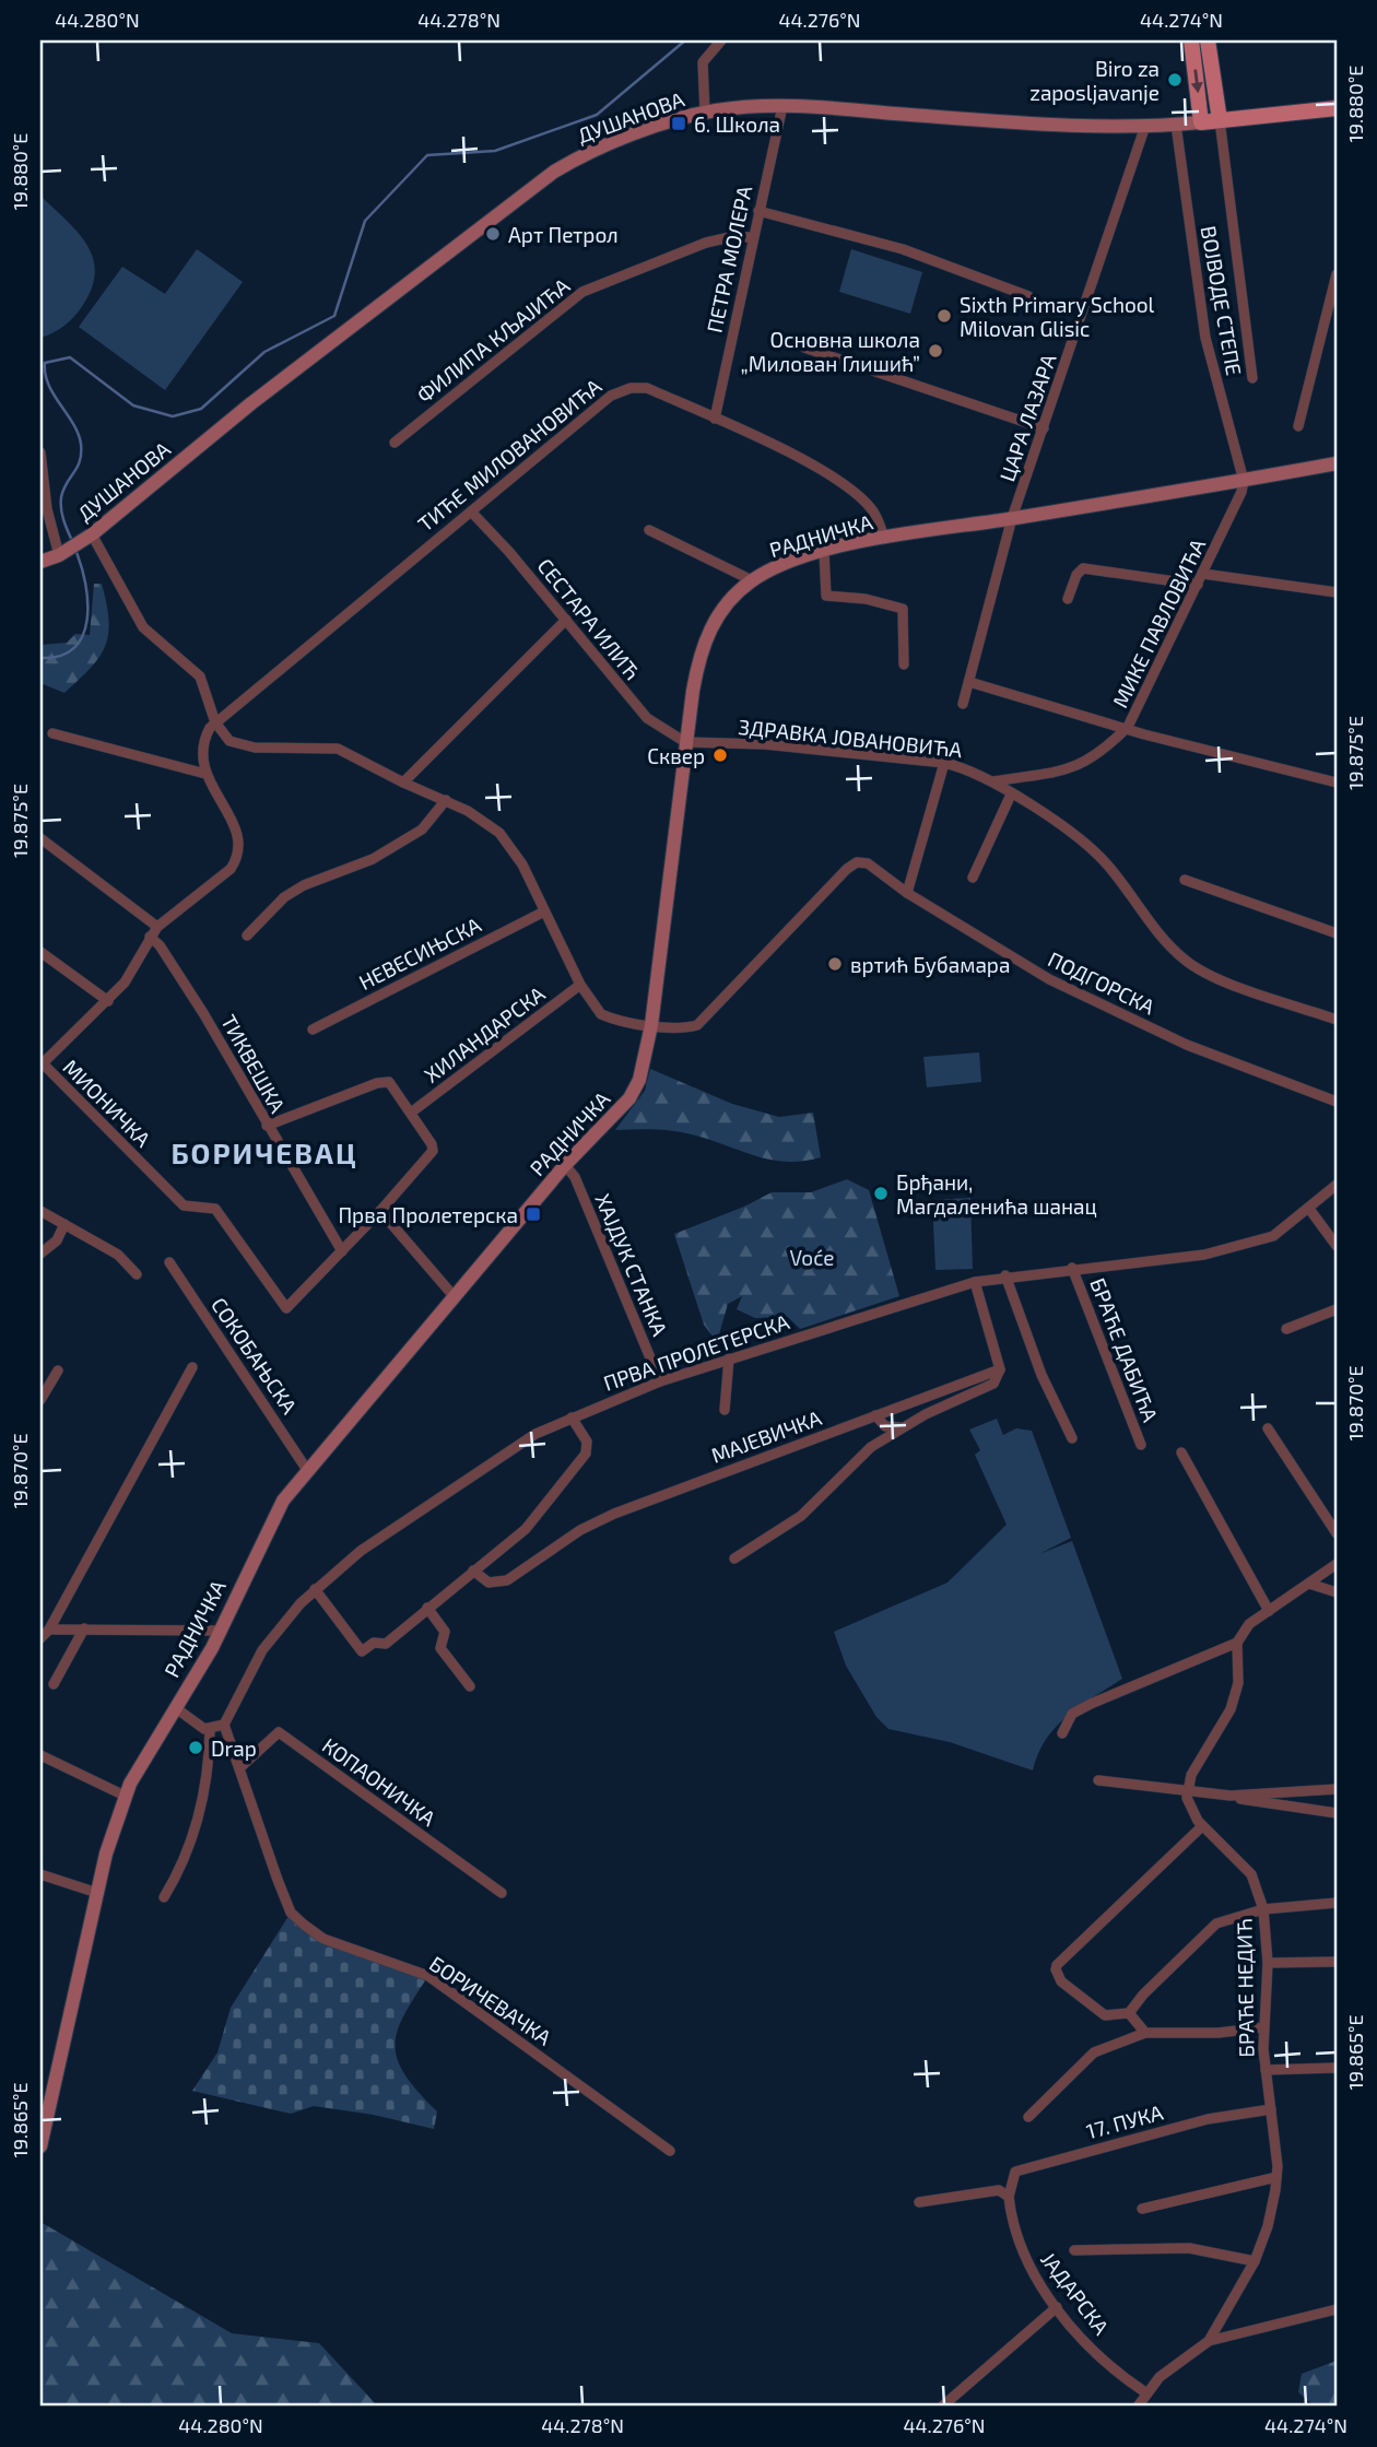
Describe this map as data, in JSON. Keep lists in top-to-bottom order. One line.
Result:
{"streets":{"main road":["ДУШАНОВА"],"street":["ПЕТРА МОЛЕРА","ВОЈВОДЕ СТЕПЕ","ФИЛИПА КЉАЈИЋА","ЦАРА ЛАЗАРА","ТИЋЕ МИЛОВАНОВИЋА","РАДНИЧКА","СЕСТАРА ИЛИЋ","МИКЕ ПАВЛОВИЋА","ЗДРАВКА ЈОВАНОВИЋА","НЕВЕСИЊСКА","ПОДГОРСКА","ХИЛАНДАРСКА","ТИКВЕШКА","МИОНИЧКА","ХАЈДУК СТАНКА","БРАЋЕ ДАБИЋА","ПРВА ПРОЛЕТЕРСКА","СОКОБАЊСКА","МАЈЕВИЧКА","КОПАОНИЧКА","БРАЋЕ НЕДИЋ","БОРИЧЕВАЧКА","17. ПУКА","ЈАДАРСКА"]},"crossings":[["ДУШАНОВА","ПЕТРА МОЛЕРА"],["ДУШАНОВА","ВОЈВОДЕ СТЕПЕ"],["ДУШАНОВА","ЦАРА ЛАЗАРА"],["ПЕТРА МОЛЕРА","ФИЛИПА КЉАЈИЋА"],["ПЕТРА МОЛЕРА","ТИЋЕ МИЛОВАНОВИЋА"],["ВОЈВОДЕ СТЕПЕ","РАДНИЧКА"],["ВОЈВОДЕ СТЕПЕ","МИКЕ ПАВЛОВИЋА"],["ЦАРА ЛАЗАРА","РАДНИЧКА"],["ТИЋЕ МИЛОВАНОВИЋА","РАДНИЧКА"],["ТИЋЕ МИЛОВАНОВИЋА","СЕСТАРА ИЛИЋ"],["РАДНИЧКА","СЕСТАРА ИЛИЋ"],["РАДНИЧКА","МИКЕ ПАВЛОВИЋА"],["РАДНИЧКА","ЗДРАВКА ЈОВАНОВИЋА"],["РАДНИЧКА","ПОДГОРСКА"],["РАДНИЧКА","ХАЈДУК СТАНКА"],["РАДНИЧКА","СОКОБАЊСКА"],["СЕСТАРА ИЛИЋ","ЗДРАВКА ЈОВАНОВИЋА"],["МИКЕ ПАВЛОВИЋА","ЗДРАВКА ЈОВАНОВИЋА"],["ХИЛАНДАРСКА","МИОНИЧКА"],["ТИКВЕШКА","МИОНИЧКА"],["ХАЈДУК СТАНКА","ПРВА ПРОЛЕТЕРСКА"],["БРАЋЕ ДАБИЋА","ПРВА ПРОЛЕТЕРСКА"],["ПРВА ПРОЛЕТЕРСКА","БОРИЧЕВАЧКА"],["КОПАОНИЧКА","БОРИЧЕВАЧКА"],["БРАЋЕ НЕДИЋ","17. ПУКА"],["БРАЋЕ НЕДИЋ","ЈАДАРСКА"],["17. ПУКА","ЈАДАРСКА"]],"districts":["БОРИЧЕВАЦ"],"parks":["Voće"],"places":{"other":["Biro za zaposljavanje","Арт Петрол","Sixth Primary School Milovan Glisic","Основна школа „Милован Глишић”","Сквер","вртић Бубамара","Брђани, Магдаленића шанац","Drap"],"transit":["6. Школа","Прва Пролетерска"]},"coordinates":["44.280°N","44.278°N","44.276°N","44.274°N","19.880°E","19.875°E","19.870°E","19.865°E"]}
